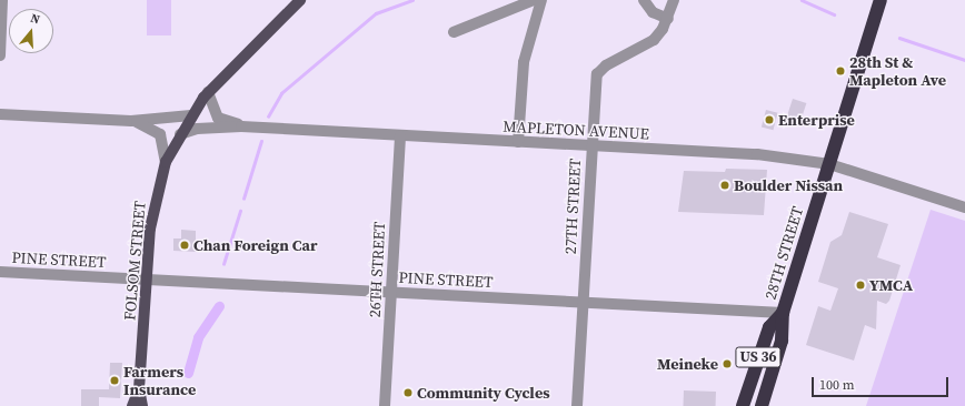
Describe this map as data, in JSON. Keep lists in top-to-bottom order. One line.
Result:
{"streets":{"highway":["28TH STREET","US 36"],"main road":["FOLSOM STREET"],"street":["MAPLETON AVENUE","27TH STREET","PINE STREET","26TH STREET"]},"crossings":[["MAPLETON AVENUE","27TH STREET"],["MAPLETON AVENUE","28TH STREET"],["MAPLETON AVENUE","FOLSOM STREET"],["MAPLETON AVENUE","26TH STREET"],["27TH STREET","PINE STREET"],["28TH STREET","PINE STREET"],["PINE STREET","FOLSOM STREET"],["PINE STREET","26TH STREET"]],"places":["28th St & Mapleton Ave","Enterprise","Boulder Nissan","Chan Foreign Car","YMCA","Meineke","Farmers Insurance","Community Cycles"],"scale_bar":"100 m","north":"top"}
